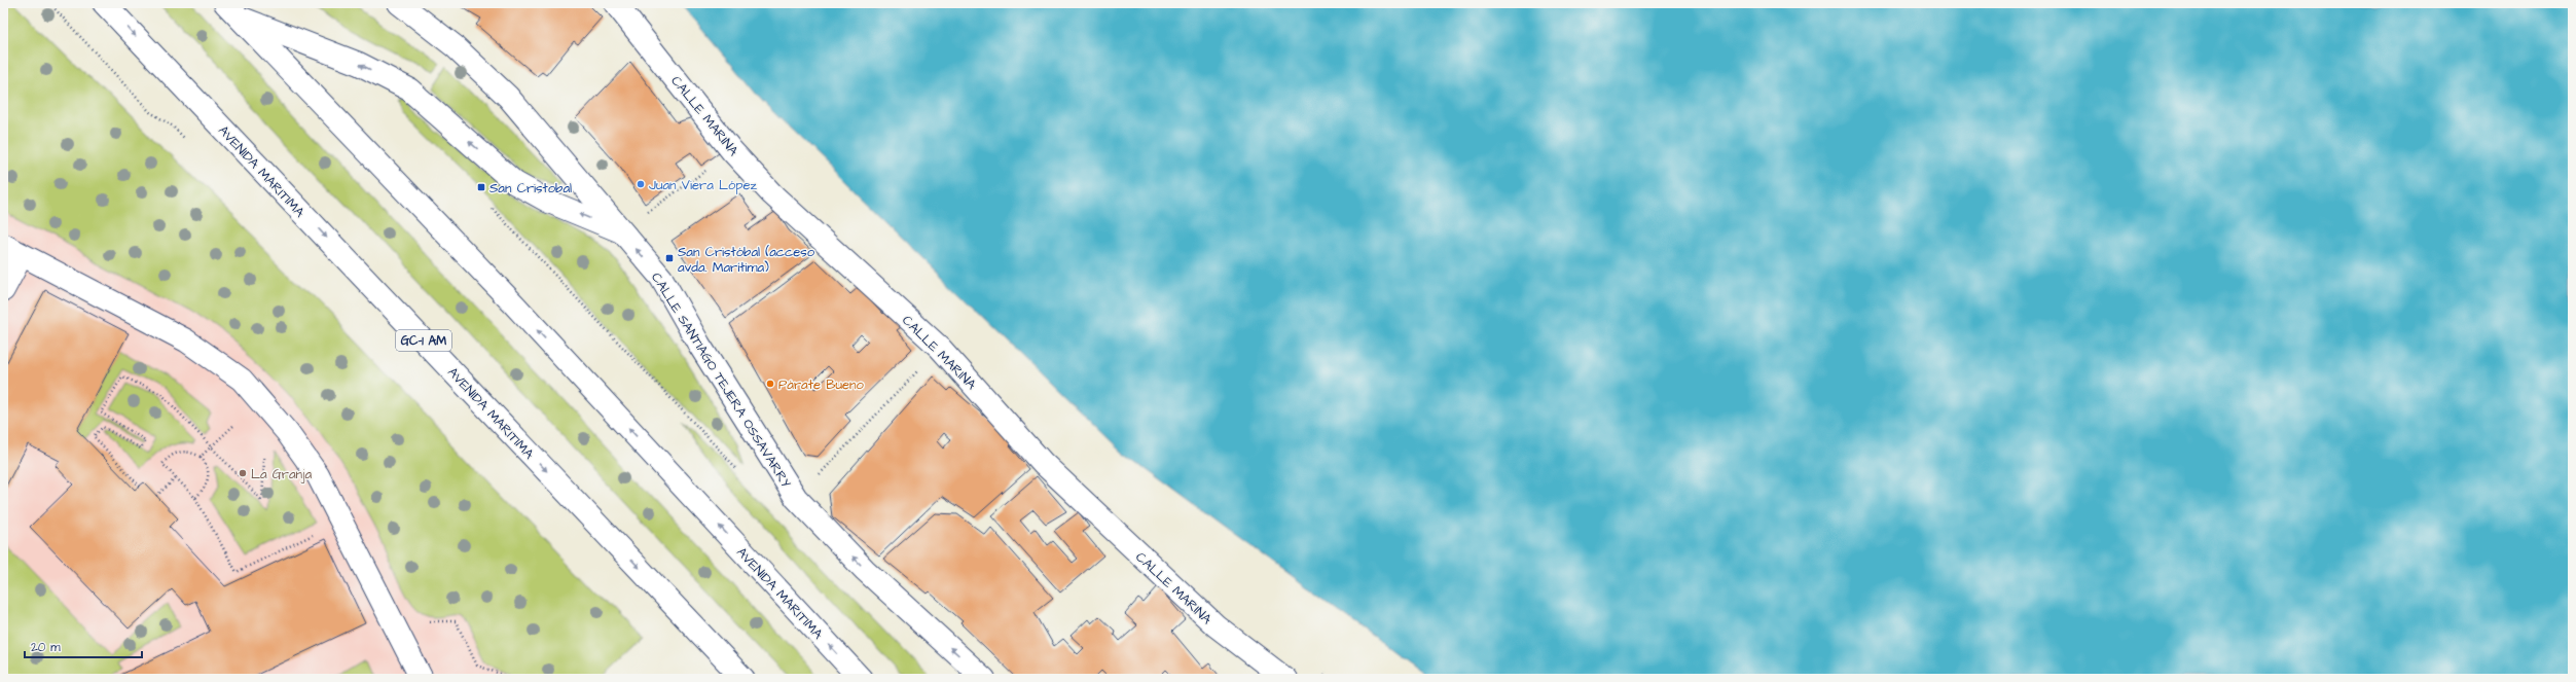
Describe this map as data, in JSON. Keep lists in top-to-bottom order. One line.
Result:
{"streets":{"main road":["CALLE MARINA","AVENIDA MARITIMA","GC-1 AM","CALLE SANTIAGO TEJERA OSSAVARRY"]},"one_way":["CALLE SANTIAGO TEJERA OSSAVARRY"],"places":{"other":["Juan Viera López","Párate Bueno","La Granja"],"transit":["San Cristobal","San Cristóbal (acceso avda. Marítima)"]},"scale_bar":"20 m"}
